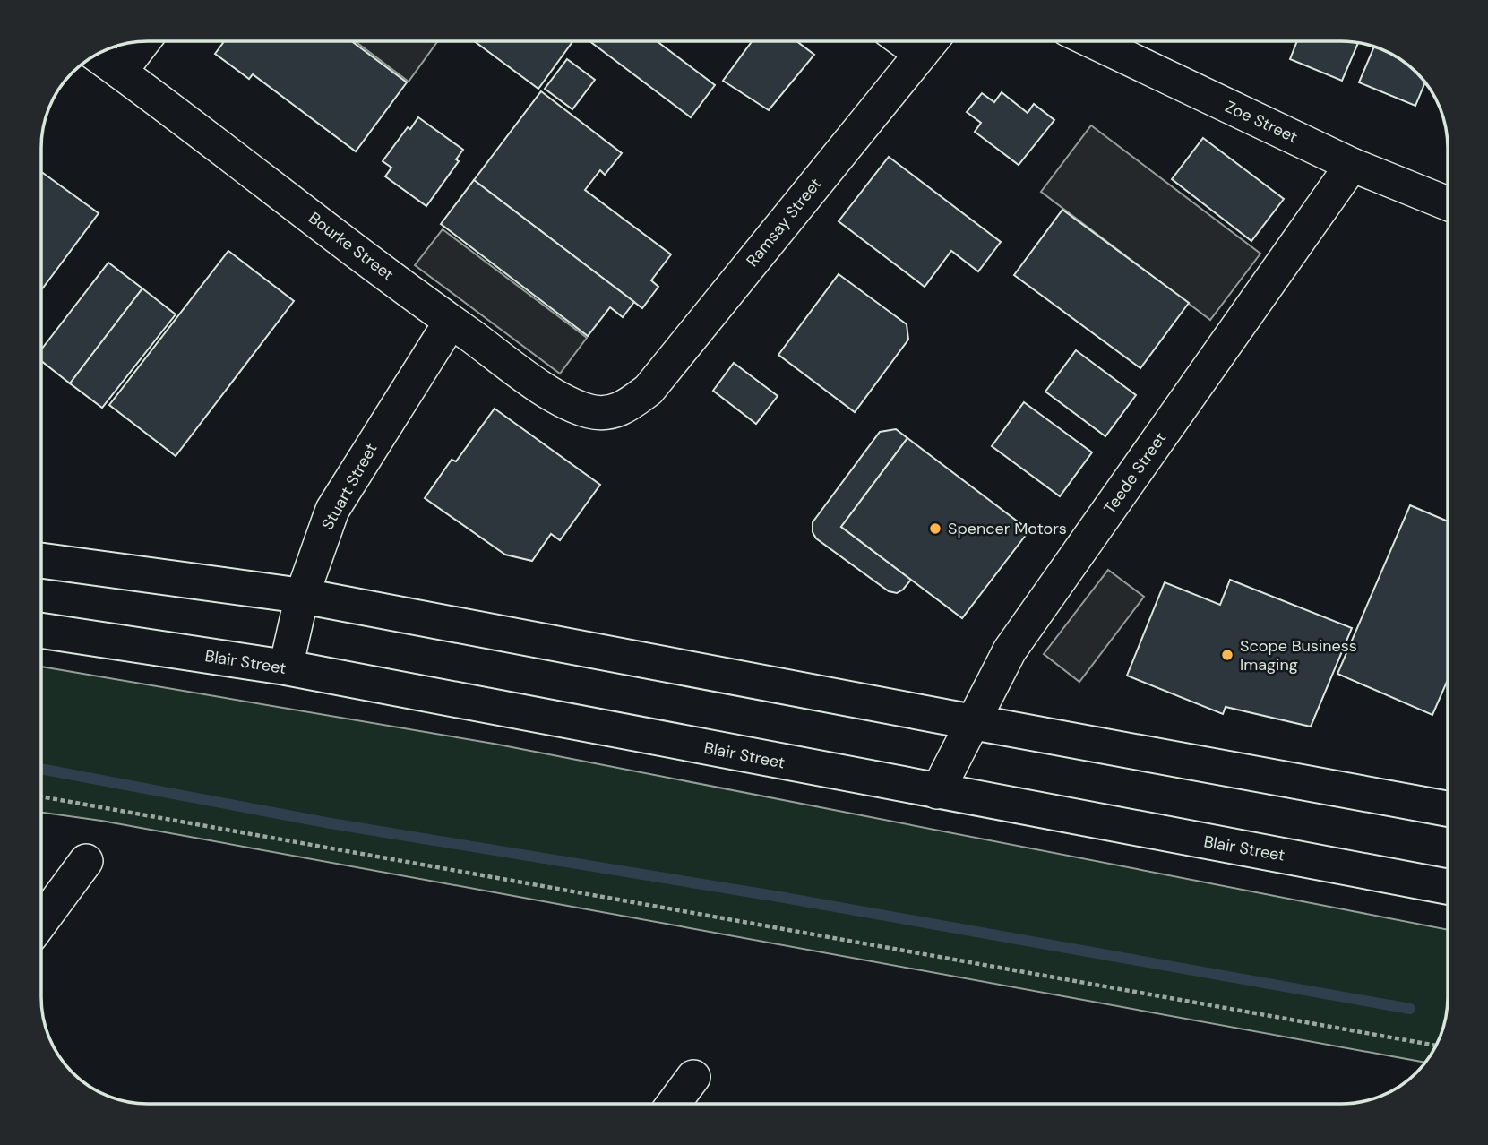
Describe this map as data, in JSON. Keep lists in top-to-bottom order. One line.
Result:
{"streets":{"main road":["Blair Street"],"street":["Zoe Street","Ramsay Street","Bourke Street","Teede Street","Stuart Street"]},"crossings":[["Zoe Street","Teede Street"],["Ramsay Street","Bourke Street"],["Bourke Street","Stuart Street"],["Teede Street","Blair Street"],["Stuart Street","Blair Street"]],"places":["Spencer Motors","Scope Business Imaging"]}
